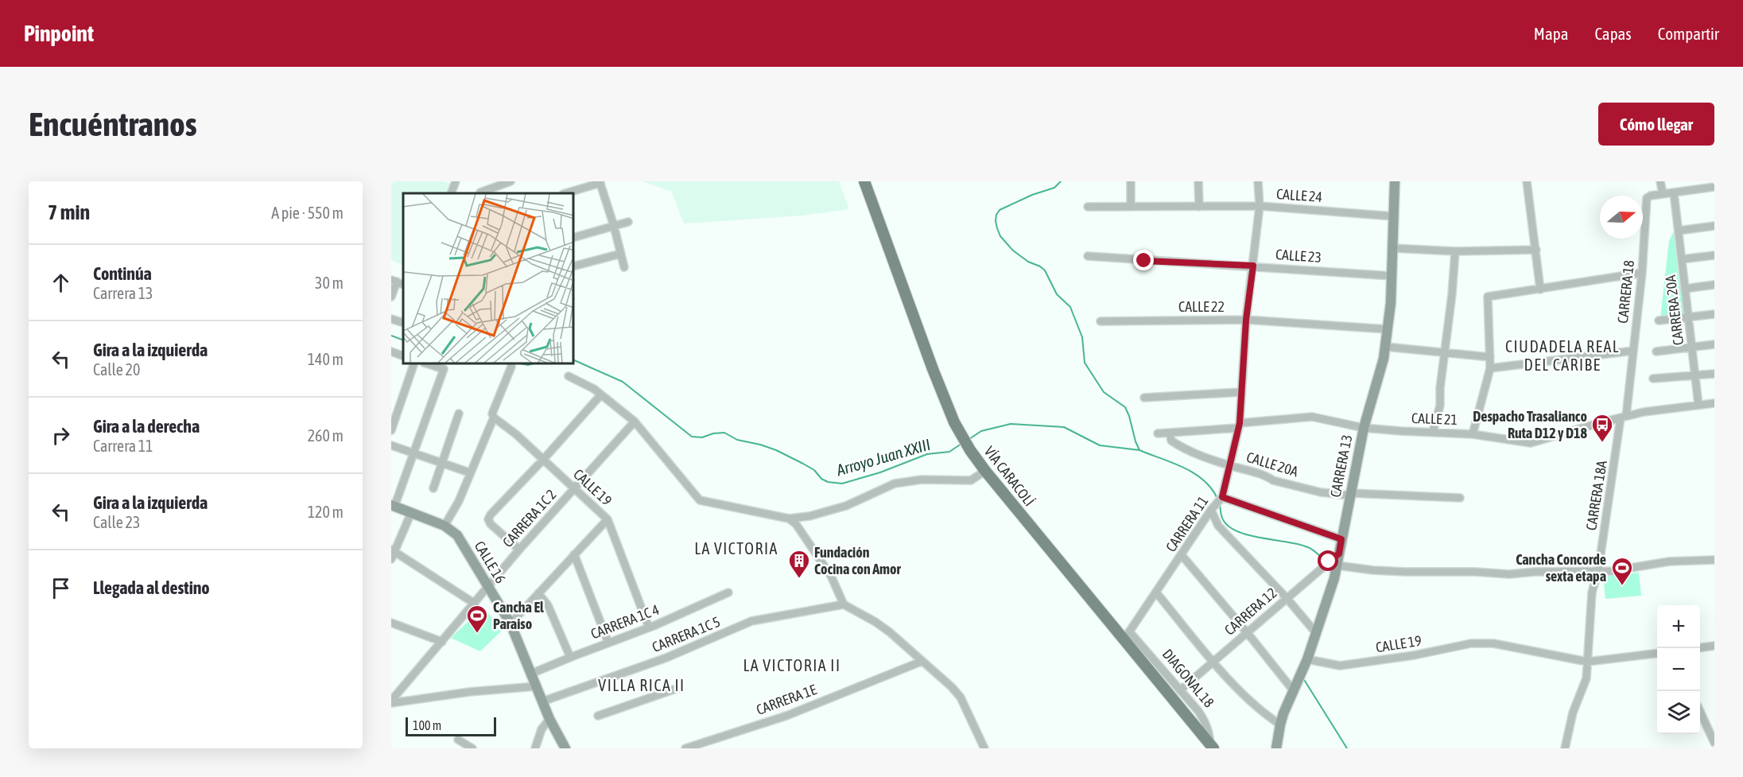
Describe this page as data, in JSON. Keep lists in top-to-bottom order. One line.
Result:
{"streets":{"main road":["VÍA CARACOLÍ"],"street":["CALLE 24","CALLE 23","CARRERA 18","CALLE 22","CARRERA 20A","CALLE 21","CALLE 20A","CARRERA 13","CALLE 19","CARRERA 18A","CARRERA 1C 2","CARRERA 11","CALLE 16","CARRERA 12","CARRERA 1C 4","CARRERA 1C 5","DIAGONAL 18","CARRERA 1E"]},"crossings":[["CALLE 24","CARRERA 13"],["CALLE 24","CARRERA 11"],["CALLE 23","CARRERA 13"],["CALLE 23","CARRERA 11"],["CARRERA 18","CALLE 21"],["CARRERA 18","CARRERA 18A"],["CALLE 22","CARRERA 13"],["CALLE 22","CARRERA 11"],["CARRERA 20A","CALLE 21"],["CALLE 21","CALLE 20A"],["CALLE 21","CARRERA 13"],["CALLE 21","CARRERA 18A"],["CALLE 21","CARRERA 11"],["CALLE 20A","CARRERA 13"],["CALLE 20A","CARRERA 11"],["CARRERA 13","CALLE 19"],["CARRERA 13","CARRERA 12"],["VÍA CARACOLÍ","CARRERA 11"],["VÍA CARACOLÍ","DIAGONAL 18"],["CALLE 19","CARRERA 18A"],["CALLE 19","CARRERA 1C 2"],["CALLE 19","CARRERA 1C 4"],["CARRERA 1C 2","CALLE 16"],["CARRERA 11","DIAGONAL 18"],["CALLE 16","CARRERA 1C 4"],["CALLE 16","CARRERA 1C 5"],["CARRERA 12","DIAGONAL 18"]],"districts":["CIUDADELA REAL DEL CARIBE","LA VICTORIA","LA VICTORIA II","VILLA RICA II"],"water":["Arroyo Juan XXIII"],"places":{"bus stop":["Despacho Trasalianco Ruta D12 y D18"],"building":["Fundación Cocina con Amor"],"sports":["Cancha Concorde sexta etapa","Cancha El Paraiso"]},"scale_bar":"100 m","north":"right","page":{"header":"Pinpoint","nav":["Mapa","Capas","Compartir"],"buttons":"Cómo llegar","title":"Encuéntranos","heading":["7 min","A pie · 550 m"],"list":[["Continúa","Carrera 13","30 m"],["Gira a la izquierda","Calle 20","140 m"],["Gira a la derecha","Carrera 11","260 m"],["Gira a la izquierda","Calle 23","120 m"],"Llegada al destino"],"map_buttons":["+","−"],"scale":"100 m"}}
